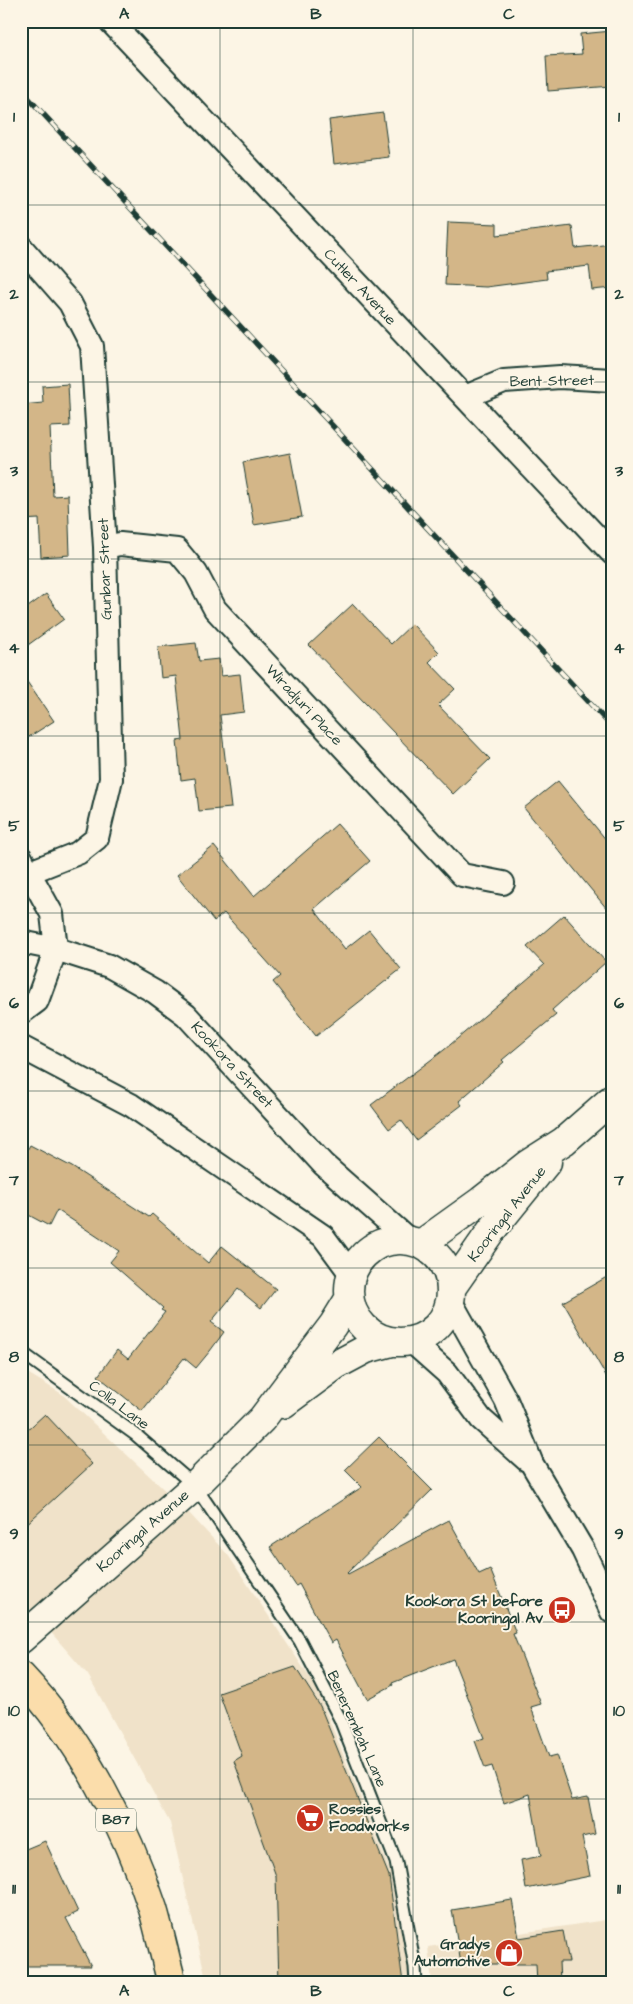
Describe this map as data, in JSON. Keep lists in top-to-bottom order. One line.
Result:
{"streets":{"main road":["B87"],"street":["Cutler Avenue","Bent Street","Gunbar Street","Wiradjuri Place","Kookora Street","Kooringal Avenue"],"lane":["Colla Lane","Benerembah Lane"]},"crossings":[["Cutler Avenue","Bent Street"],["Gunbar Street","Wiradjuri Place"],["Kookora Street","Kooringal Avenue"],["Kooringal Avenue","Colla Lane"],["Kooringal Avenue","Benerembah Lane"],["Colla Lane","Benerembah Lane"]],"places":{"bus stop":["Kookora St before Kooringal Av"],"supermarket":["Rossies Foodworks"],"shop":["Gradys Automotive"]},"grid":{"columns":["A","B","C"],"rows":["1","2","3","4","5","6","7","8","9","10","11"]}}
